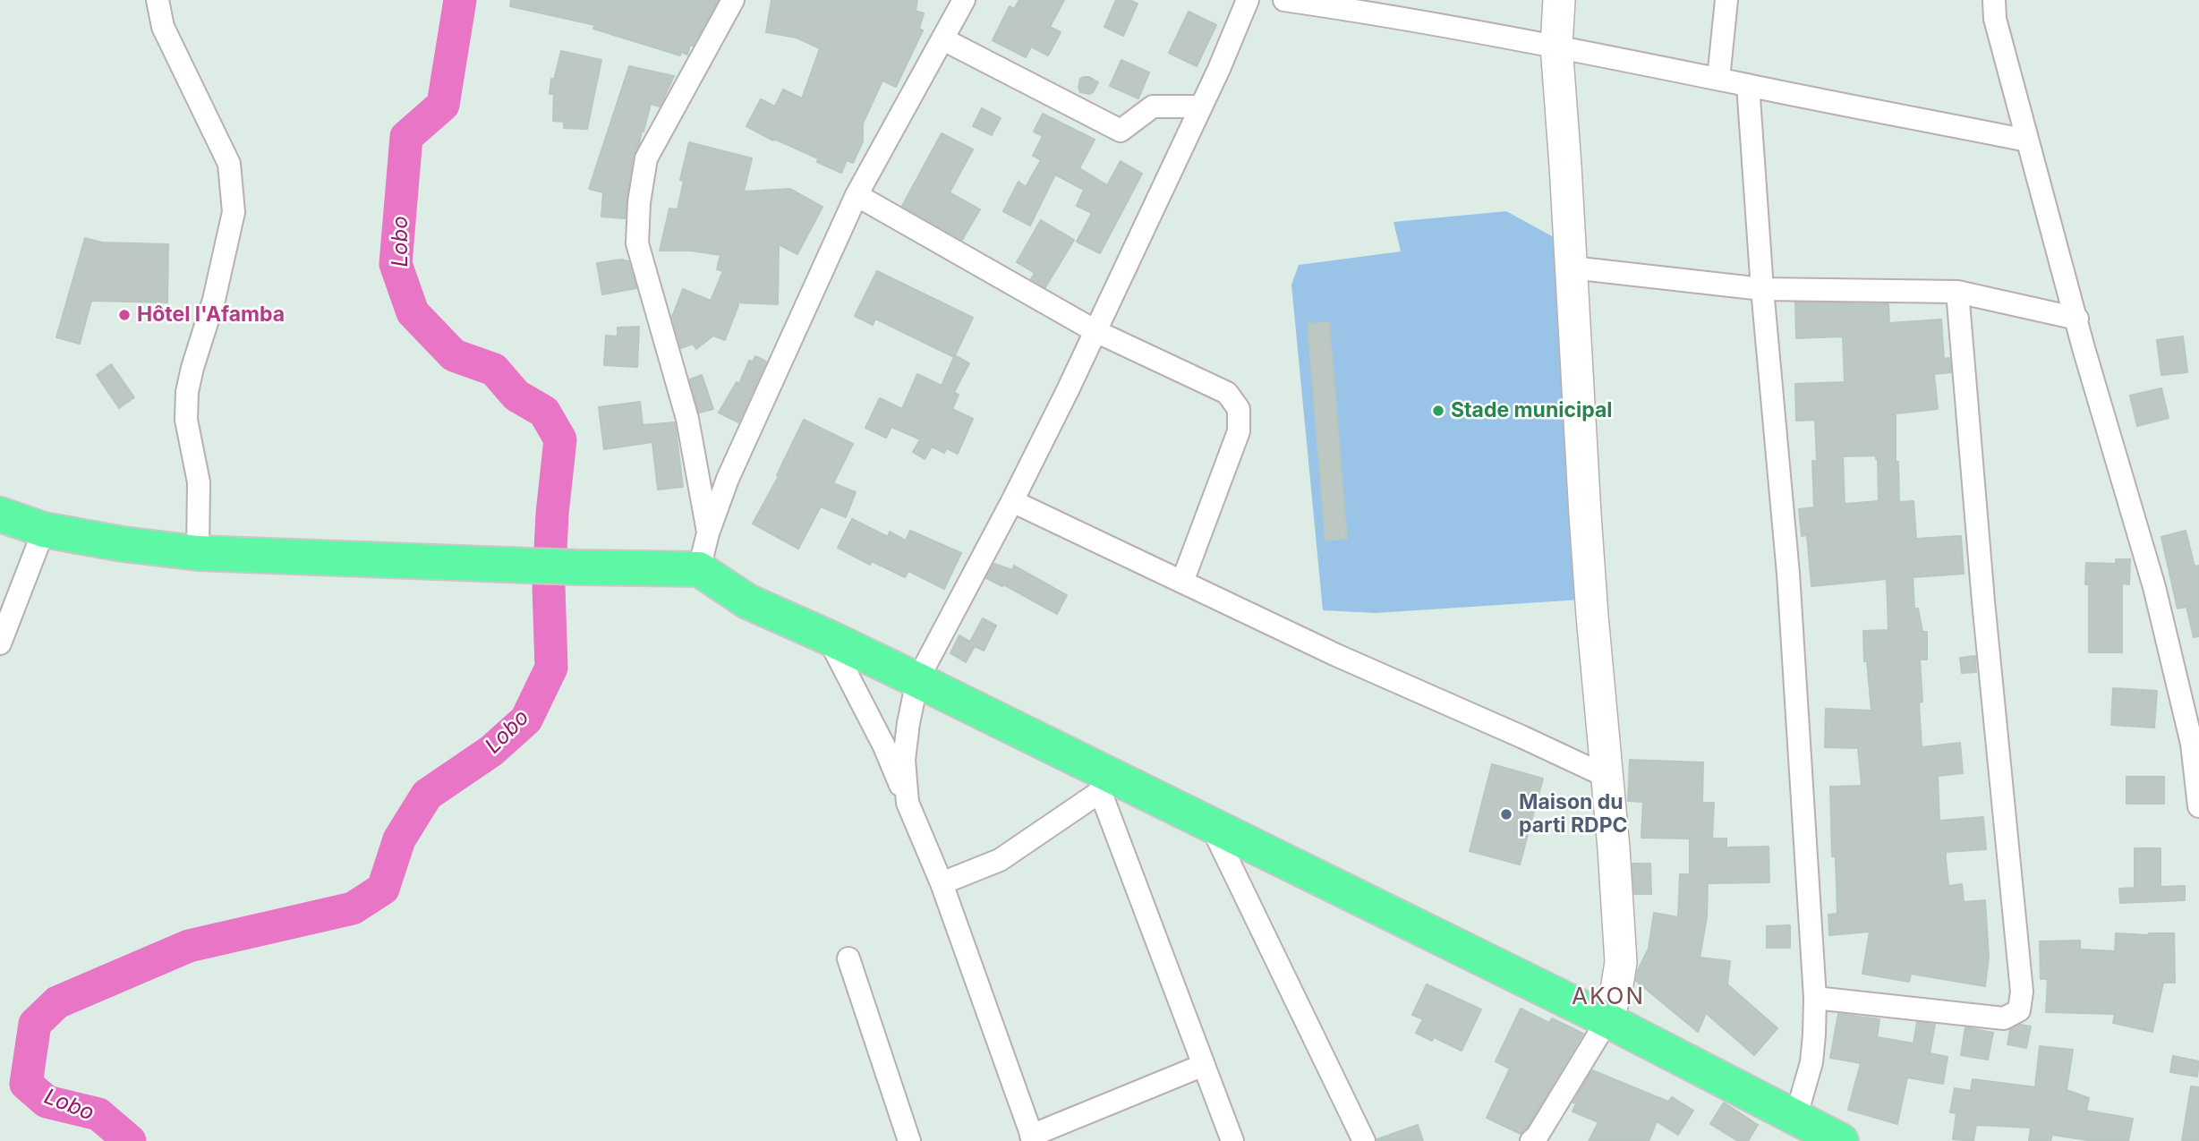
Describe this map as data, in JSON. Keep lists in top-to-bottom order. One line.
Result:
{"districts":["AKON"],"water":["Lobo"],"places":["Hôtel l'Afamba","Stade municipal","Maison du parti RDPC"]}
